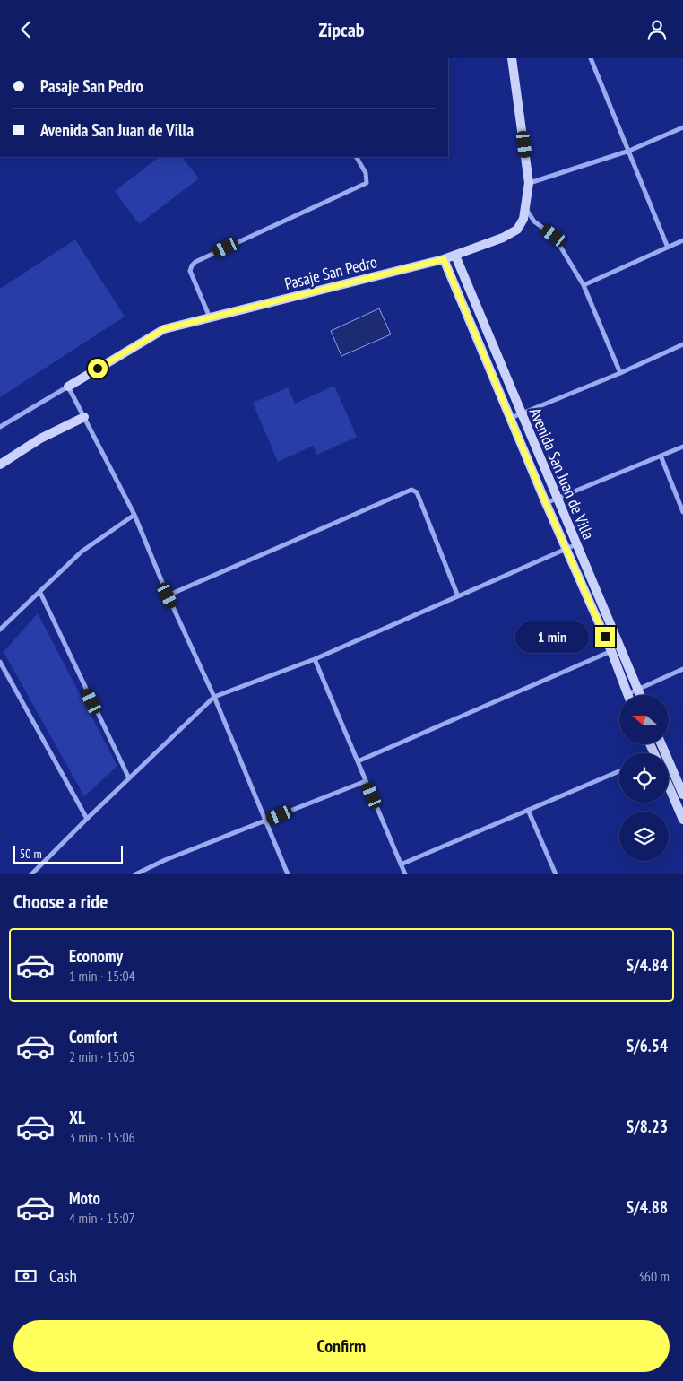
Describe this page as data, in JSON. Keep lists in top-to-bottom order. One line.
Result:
{"streets":{"street":["Pasaje San Pedro","Avenida San Juan de Villa"]},"crossings":[["Pasaje San Pedro","Avenida San Juan de Villa"]],"scale_bar":"50 m","north":"left","page":{"header":"Zipcab","banner":["Pasaje San Pedro","Avenida San Juan de Villa"],"bubble":"1 min","scale":"50 m","heading":"Choose a ride","list":[{"name":"Economy","note":"1 min · 15:04","value":"S/4.84"},{"name":"Comfort","note":"2 min · 15:05","value":"S/6.54"},{"name":"XL","note":"3 min · 15:06","value":"S/8.23"},{"name":"Moto","note":"4 min · 15:07","value":"S/4.88"}],"pay":["Cash","360 m"],"buttons":"Confirm"}}
